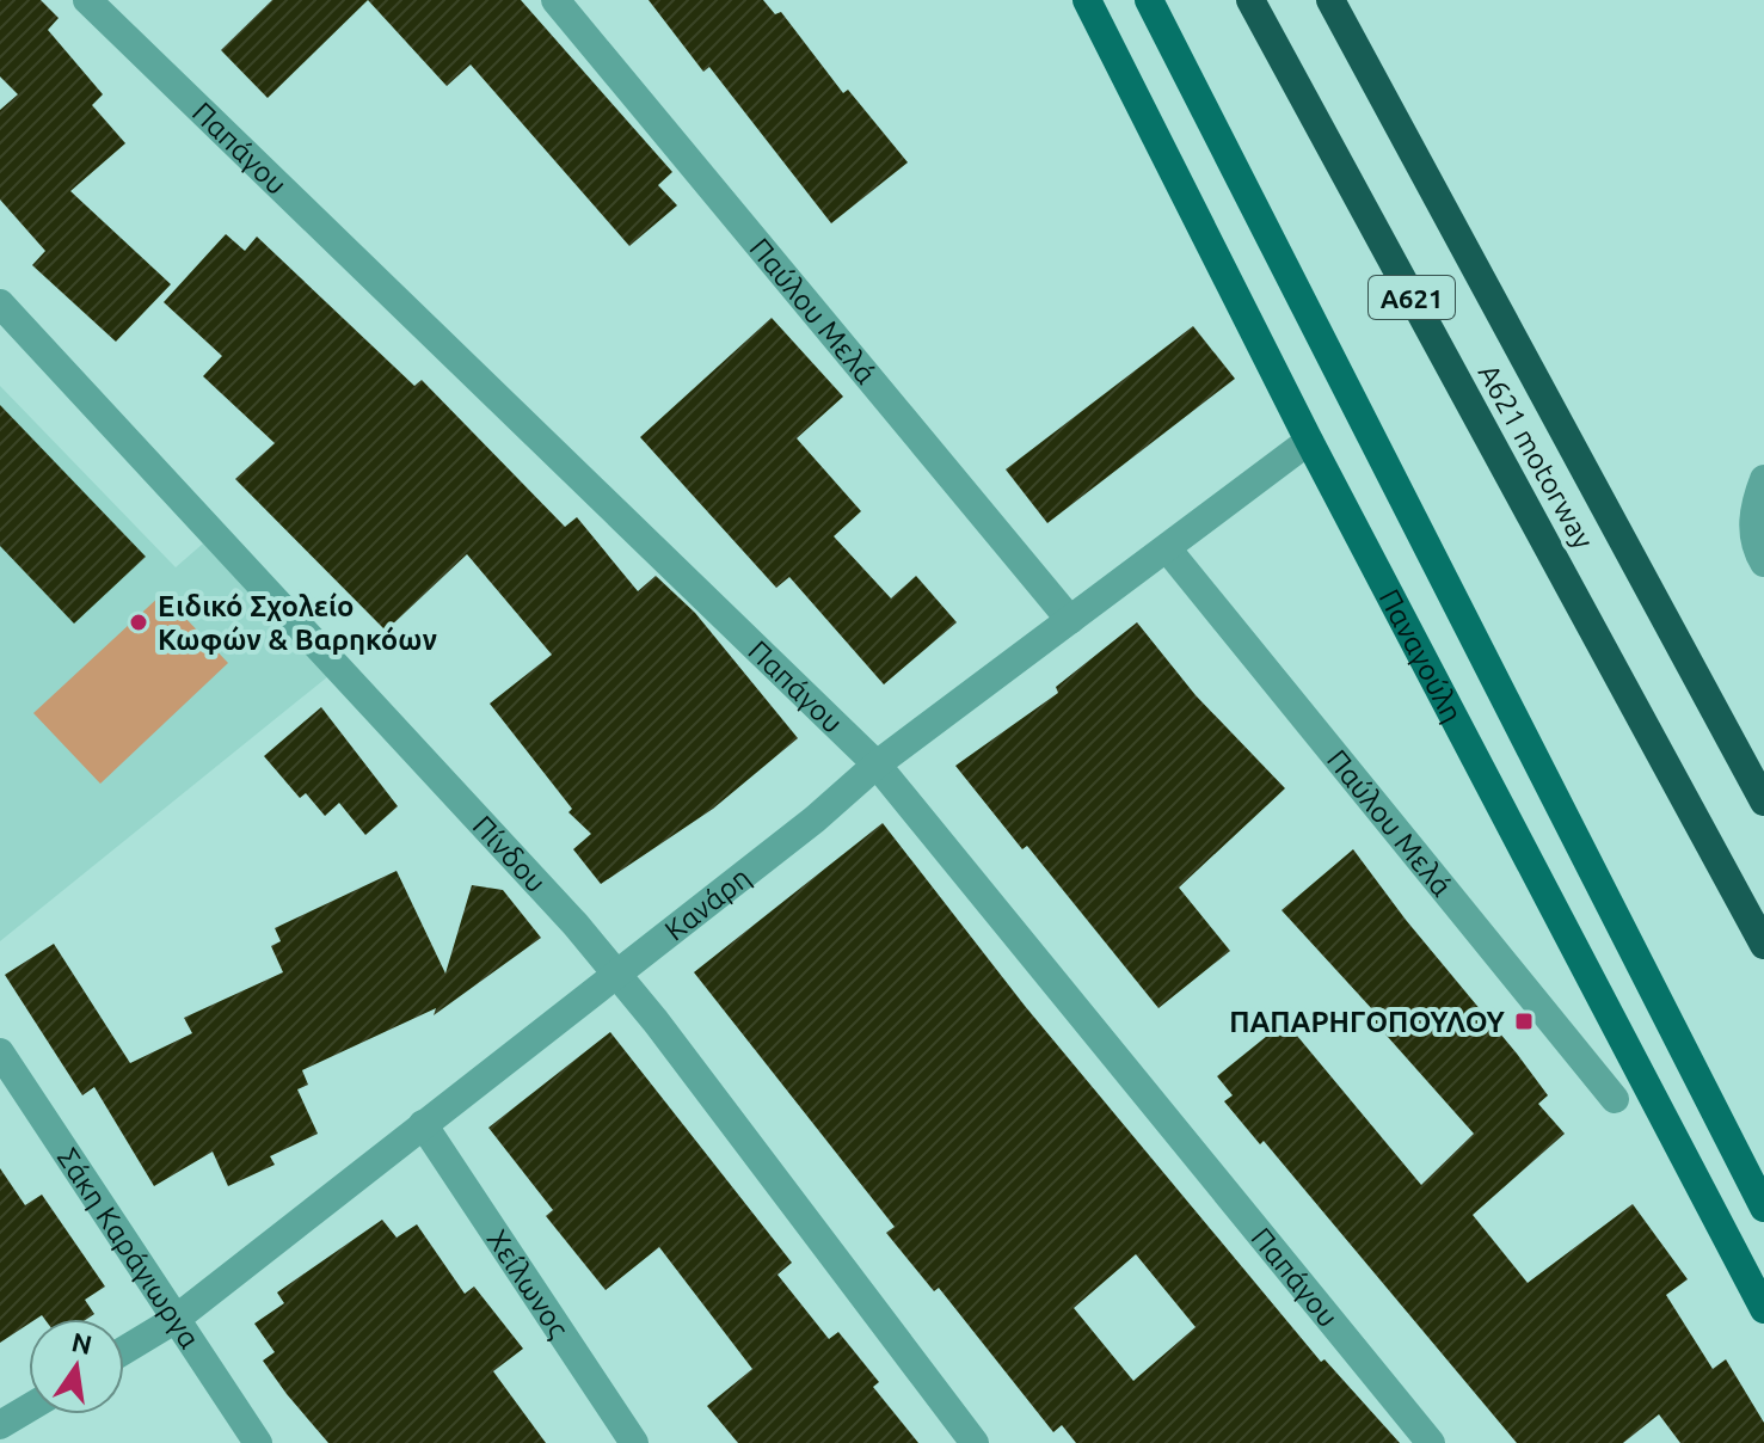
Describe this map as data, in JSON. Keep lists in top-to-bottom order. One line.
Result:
{"streets":{"highway":["Α621","A621 motorway"],"main road":["Παναγούλη"],"street":["Παπάγου","Παύλου Μελά","Πίνδου","Κανάρη","Σάκη Καράγιωργα","Χείλωνος"]},"crossings":[["Παπάγου","Κανάρη"],["Παύλου Μελά","Κανάρη"],["Παναγούλη","Κανάρη"],["Πίνδου","Κανάρη"],["Κανάρη","Σάκη Καράγιωργα"],["Κανάρη","Χείλωνος"]],"places":{"other":["Ειδικό Σχολείο Κωφών & Βαρηκόων"],"transit":["ΠΑΠΑΡΗΓΟΠΟΥΛΟΥ"]},"north":"top"}
